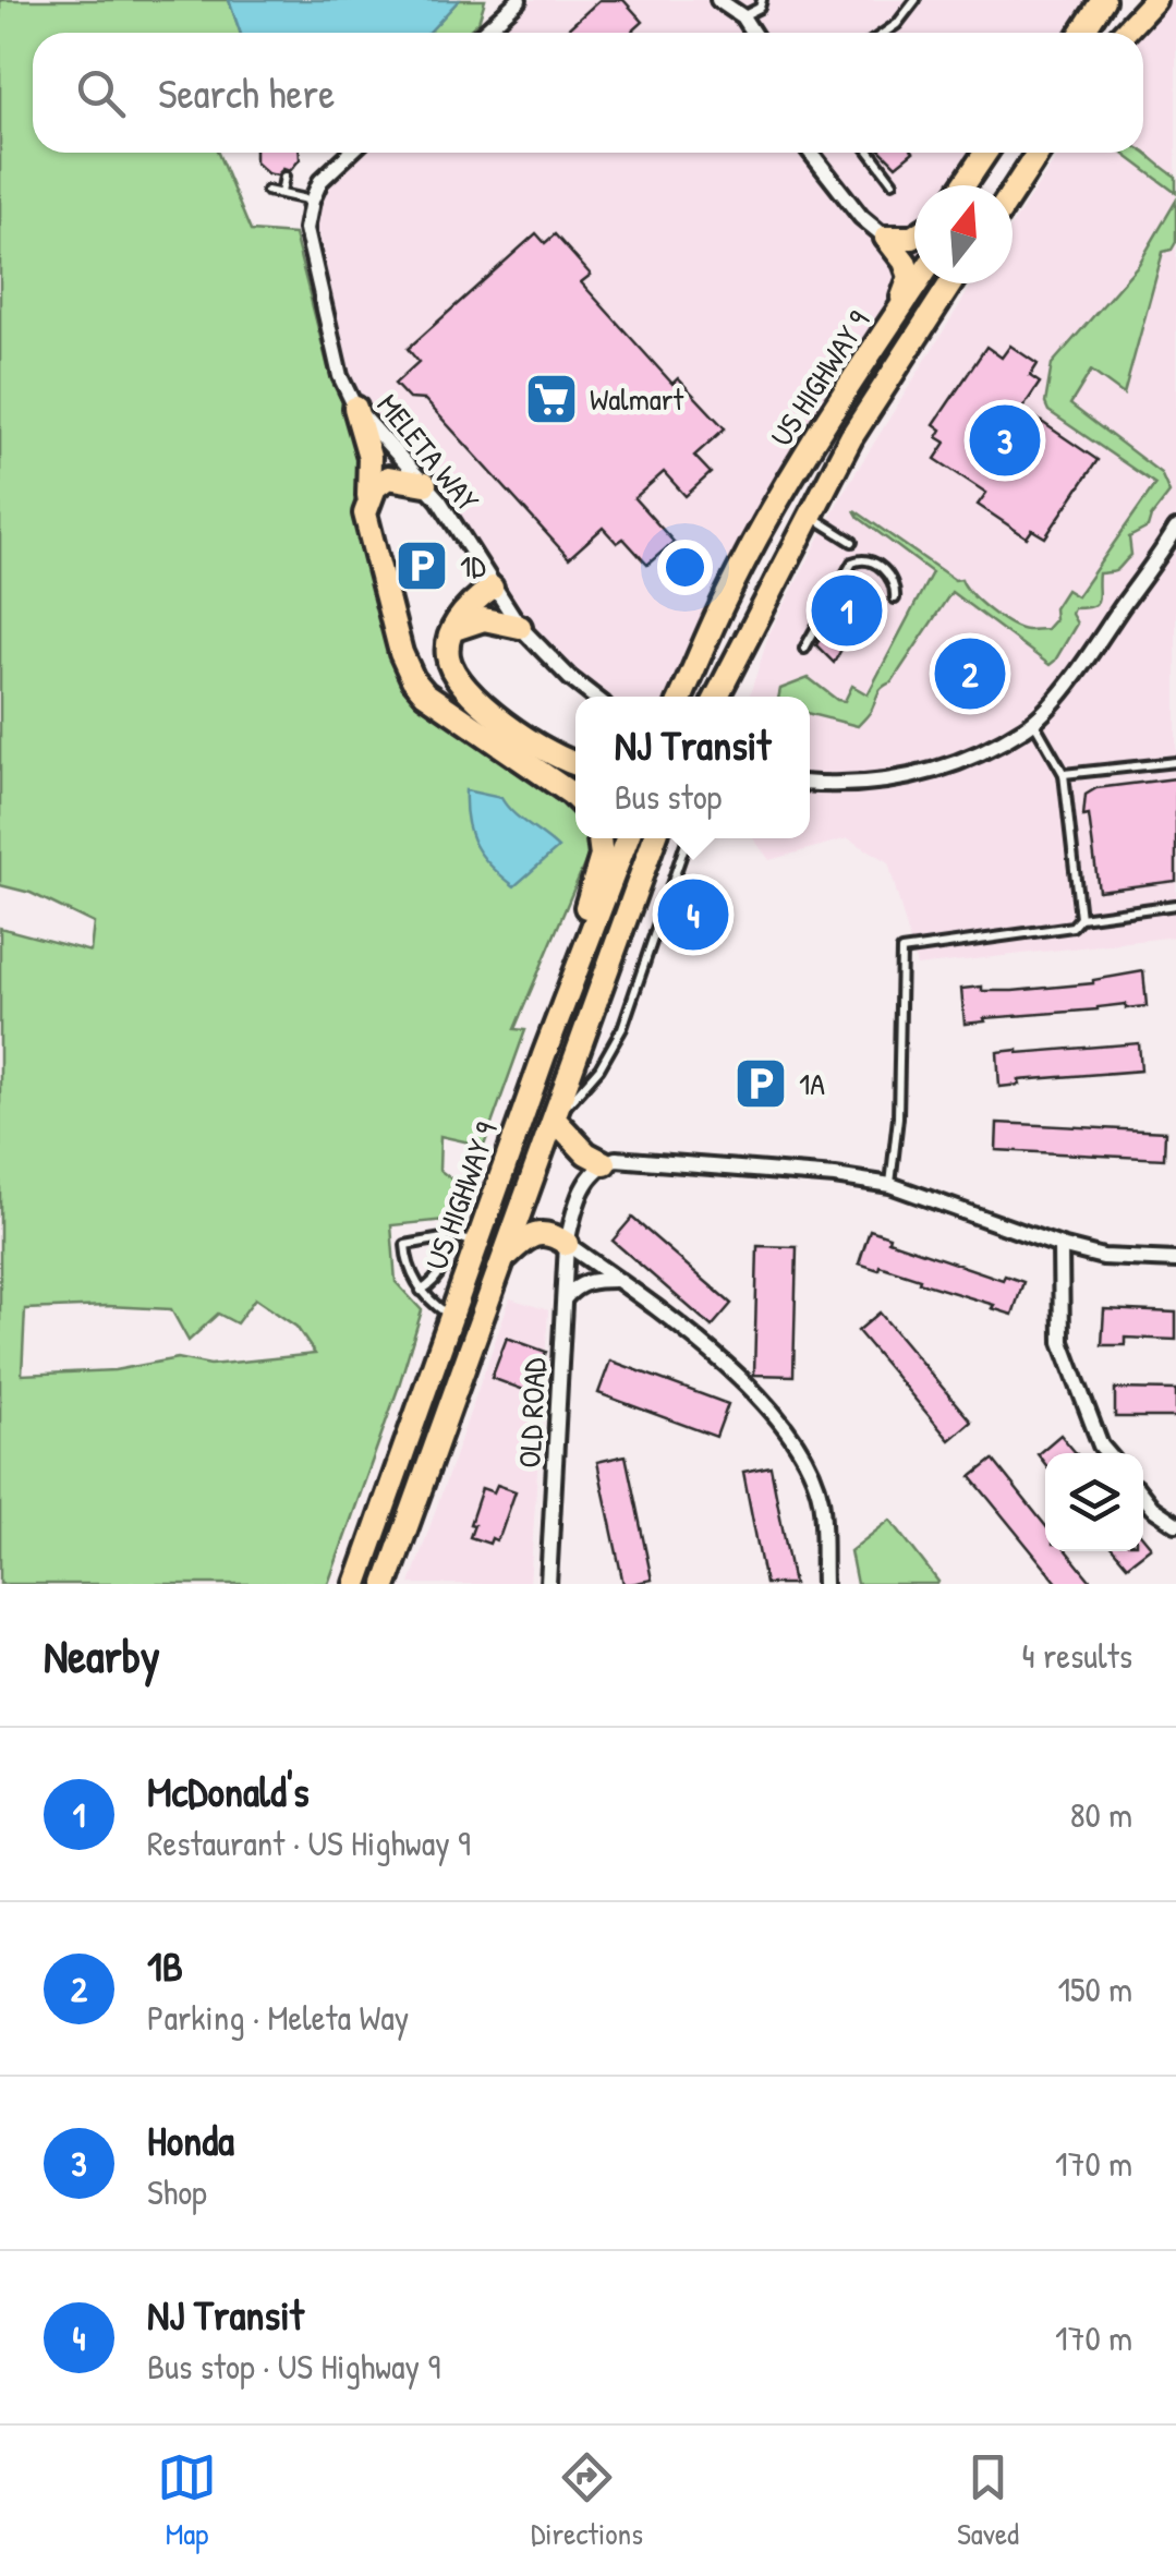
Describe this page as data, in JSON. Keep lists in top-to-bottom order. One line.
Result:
{"streets":{"highway":["US HIGHWAY 9"],"street":["MELETA WAY","OLD ROAD"]},"places":{"supermarket":["Walmart"],"parking":["1D","1A"]},"north":"top","page":{"search":"Search here","pins":["3","1","2","4"],"popup":["NJ Transit","Bus stop"],"heading":["Nearby","4 results"],"list":[{"mark":"1","name":"McDonald's","note":"Restaurant · US Highway 9","value":"80 m"},{"mark":"2","name":"1B","note":"Parking · Meleta Way","value":"150 m"},{"mark":"3","name":"Honda","note":"Shop","value":"170 m"},{"mark":"4","name":"NJ Transit","note":"Bus stop · US Highway 9","value":"170 m"}],"nav":["Map","Directions","Saved"]}}
